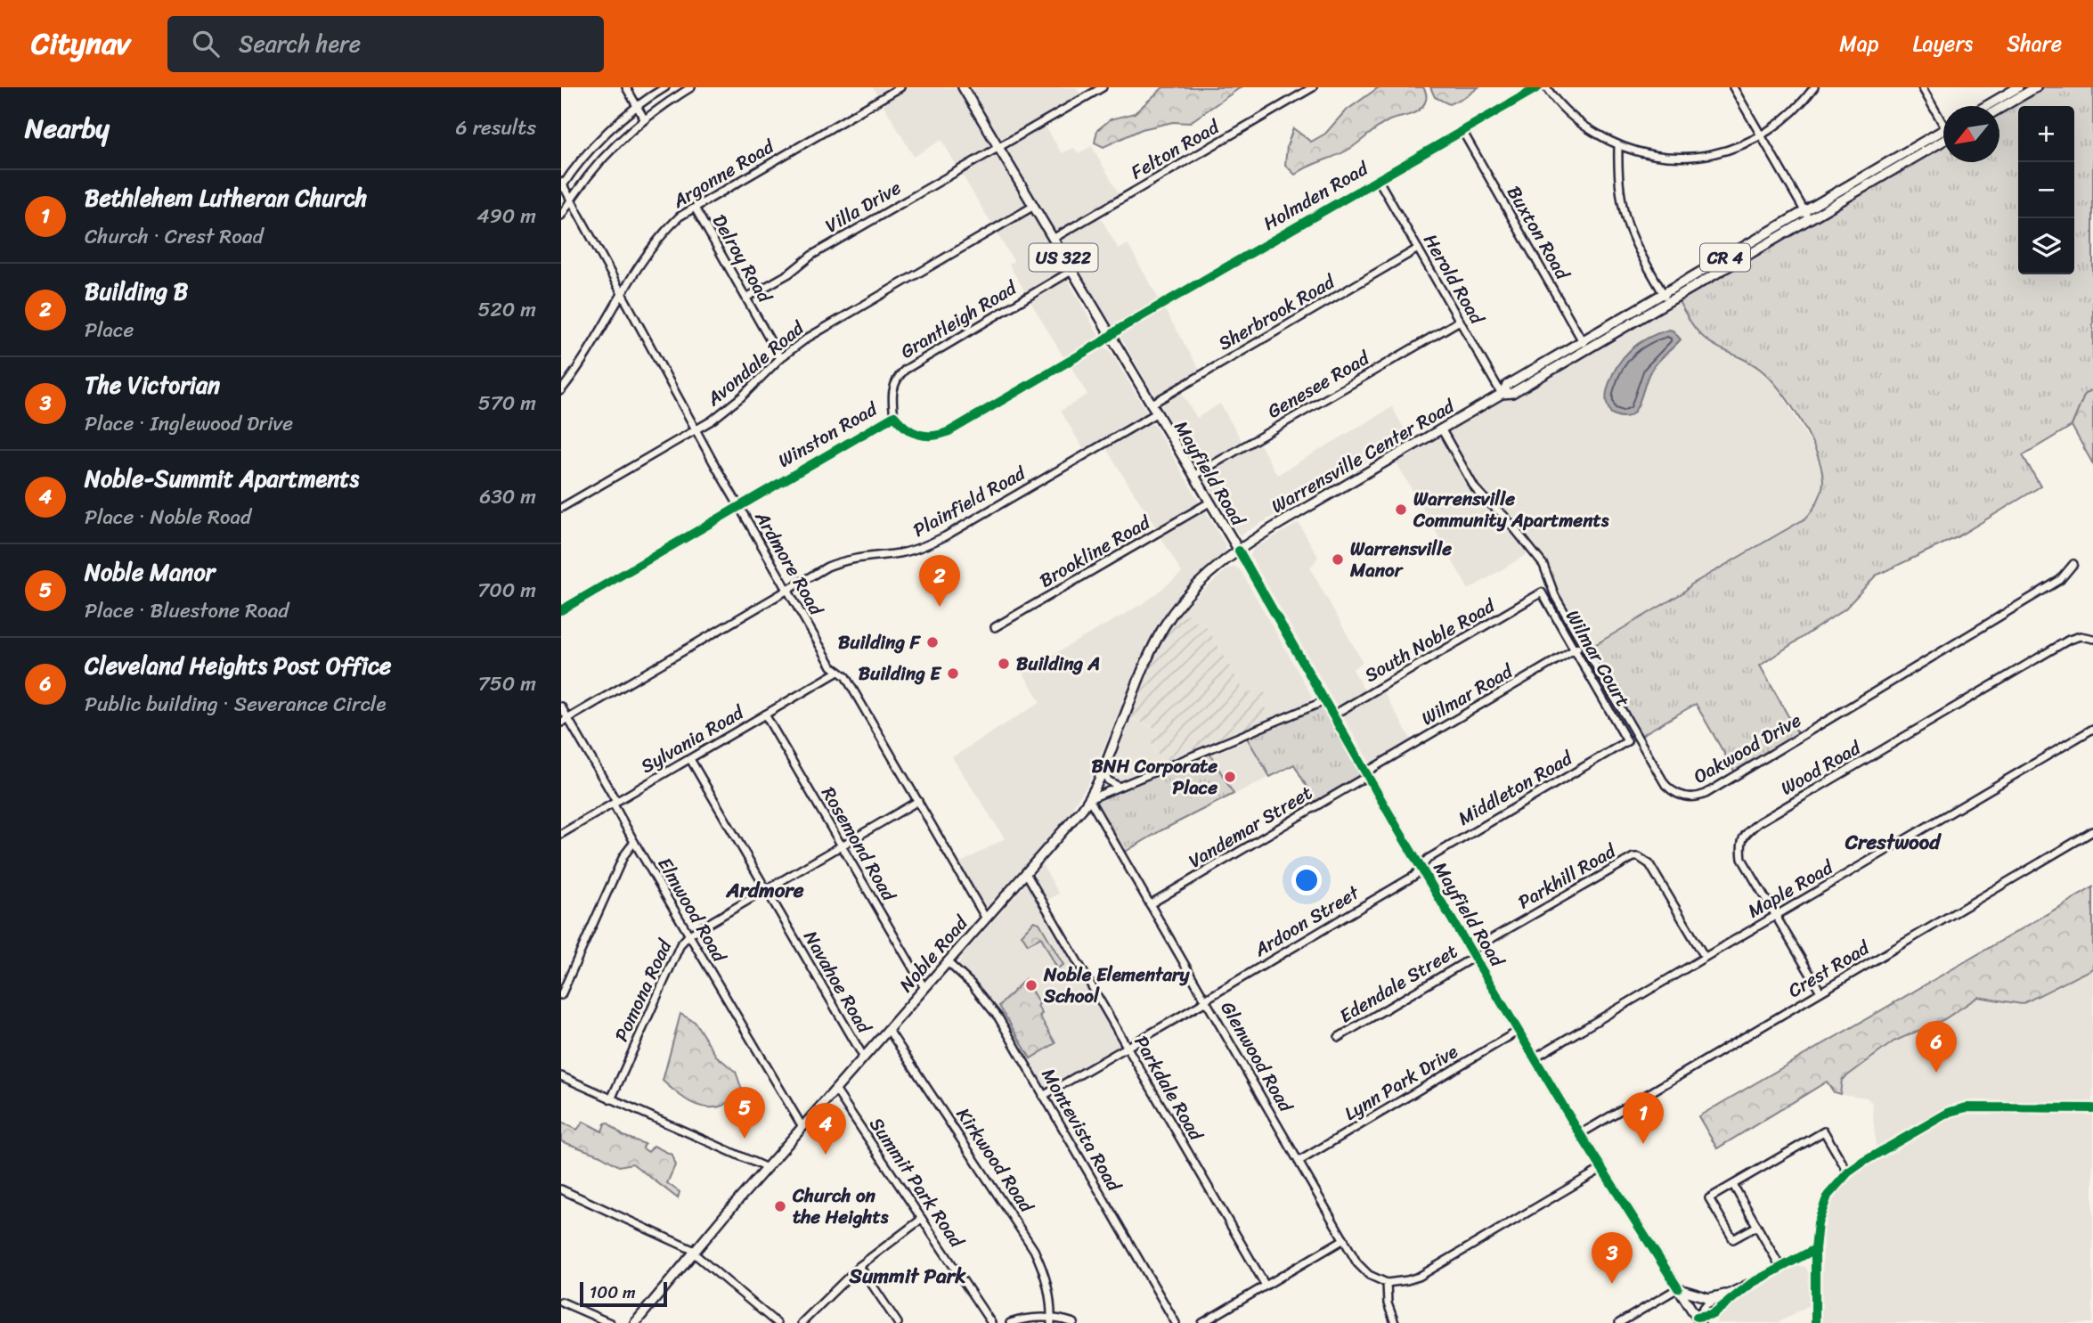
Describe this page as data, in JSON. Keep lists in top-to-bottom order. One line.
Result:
{"streets":{"main road":["US 322","CR 4","Warrensville Center Road","Mayfield Road","Noble Road"],"street":["Felton Road","Argonne Road","Holmden Road","Villa Drive","Buxton Road","Delroy Road","Herold Road","Sherbrook Road","Grantleigh Road","Avondale Road","Genesee Road","Winston Road","Plainfield Road","Brookline Road","Ardmore Road","South Noble Road","Wilmar Court","Wilmar Road","Sylvania Road","Oakwood Drive","Wood Road","Middleton Road","Vandemar Street","Rosemond Road","Parkhill Road","Maple Road","Elmwood Road","Ardoon Street","Crest Road","Navahoe Road","Edendale Street","Pomona Road","Glenwood Road","Lynn Park Drive","Parkdale Road","Montevista Road","Kirkwood Road","Summit Park Road"]},"crossings":[["Felton Road","Mayfield Road"],["Argonne Road","Delroy Road"],["Argonne Road","Ardmore Road"],["Holmden Road","Buxton Road"],["Holmden Road","Herold Road"],["Holmden Road","Winston Road"],["Holmden Road","Mayfield Road"],["Villa Drive","Delroy Road"],["Villa Drive","Mayfield Road"],["Buxton Road","Warrensville Center Road"],["Delroy Road","Avondale Road"],["Herold Road","Sherbrook Road"],["Herold Road","Genesee Road"],["Herold Road","Warrensville Center Road"],["Sherbrook Road","Mayfield Road"],["Grantleigh Road","Winston Road"],["Grantleigh Road","Mayfield Road"],["Avondale Road","Mayfield Road"],["Avondale Road","Ardmore Road"],["Genesee Road","Mayfield Road"],["Winston Road","Mayfield Road"],["Winston Road","Ardmore Road"],["Warrensville Center Road","Mayfield Road"],["Warrensville Center Road","Oakwood Drive"],["Warrensville Center Road","Noble Road"],["Warrensville Center Road","Glenwood Road"],["Mayfield Road","Plainfield Road"],["Mayfield Road","Brookline Road"],["Mayfield Road","South Noble Road"],["Mayfield Road","Wilmar Road"],["Mayfield Road","Middleton Road"],["Mayfield Road","Vandemar Street"],["Mayfield Road","Parkhill Road"],["Mayfield Road","Maple Road"],["Mayfield Road","Ardoon Street"],["Mayfield Road","Noble Road"],["Mayfield Road","Crest Road"],["Mayfield Road","Edendale Street"],["Mayfield Road","Lynn Park Drive"],["Plainfield Road","Ardmore Road"],["Plainfield Road","Elmwood Road"],["Ardmore Road","Sylvania Road"],["Ardmore Road","Noble Road"],["Ardmore Road","Pomona Road"],["South Noble Road","Wilmar Court"],["Wilmar Court","Wilmar Road"],["Wilmar Court","Middleton Road"],["Wilmar Road","Oakwood Drive"],["Wilmar Road","Vandemar Street"],["Sylvania Road","Rosemond Road"],["Sylvania Road","Elmwood Road"],["Sylvania Road","Navahoe Road"],["Wood Road","Maple Road"],["Wood Road","Crest Road"],["Middleton Road","Ardoon Street"],["Vandemar Street","Glenwood Road"],["Rosemond Road","Noble Road"],["Rosemond Road","Pomona Road"],["Parkhill Road","Maple Road"],["Parkhill Road","Edendale Street"],["Elmwood Road","Noble Road"],["Elmwood Road","Pomona Road"],["Ardoon Street","Glenwood Road"],["Ardoon Street","Parkdale Road"],["Ardoon Street","Montevista Road"],["Noble Road","Navahoe Road"],["Noble Road","Glenwood Road"],["Noble Road","Parkdale Road"],["Noble Road","Montevista Road"],["Noble Road","Kirkwood Road"],["Noble Road","Summit Park Road"],["Navahoe Road","Pomona Road"],["Glenwood Road","Lynn Park Drive"]],"districts":["Crestwood","Ardmore","Summit Park"],"places":["Warrensville Community Apartments","Warrensville Manor","Building F","Building A","Building E","BNH Corporate Place","Noble Elementary School","Church on the Heights"],"scale_bar":"100 m","north":"bottom left","page":{"header":"Citynav","search":"Search here","nav":["Map","Layers","Share"],"heading":["Nearby","6 results"],"map_buttons":["+","−"],"list":[{"mark":"1","name":"Bethlehem Lutheran Church","note":"Church · Crest Road","value":"490 m"},{"mark":"2","name":"Building B","note":"Place","value":"520 m"},{"mark":"3","name":"The Victorian","note":"Place · Inglewood Drive","value":"570 m"},{"mark":"4","name":"Noble-Summit Apartments","note":"Place · Noble Road","value":"630 m"},{"mark":"5","name":"Noble Manor","note":"Place · Bluestone Road","value":"700 m"},{"mark":"6","name":"Cleveland Heights Post Office","note":"Public building · Severance Circle","value":"750 m"}],"pins":["2","6","5","1","4","3"],"scale":"100 m"}}
